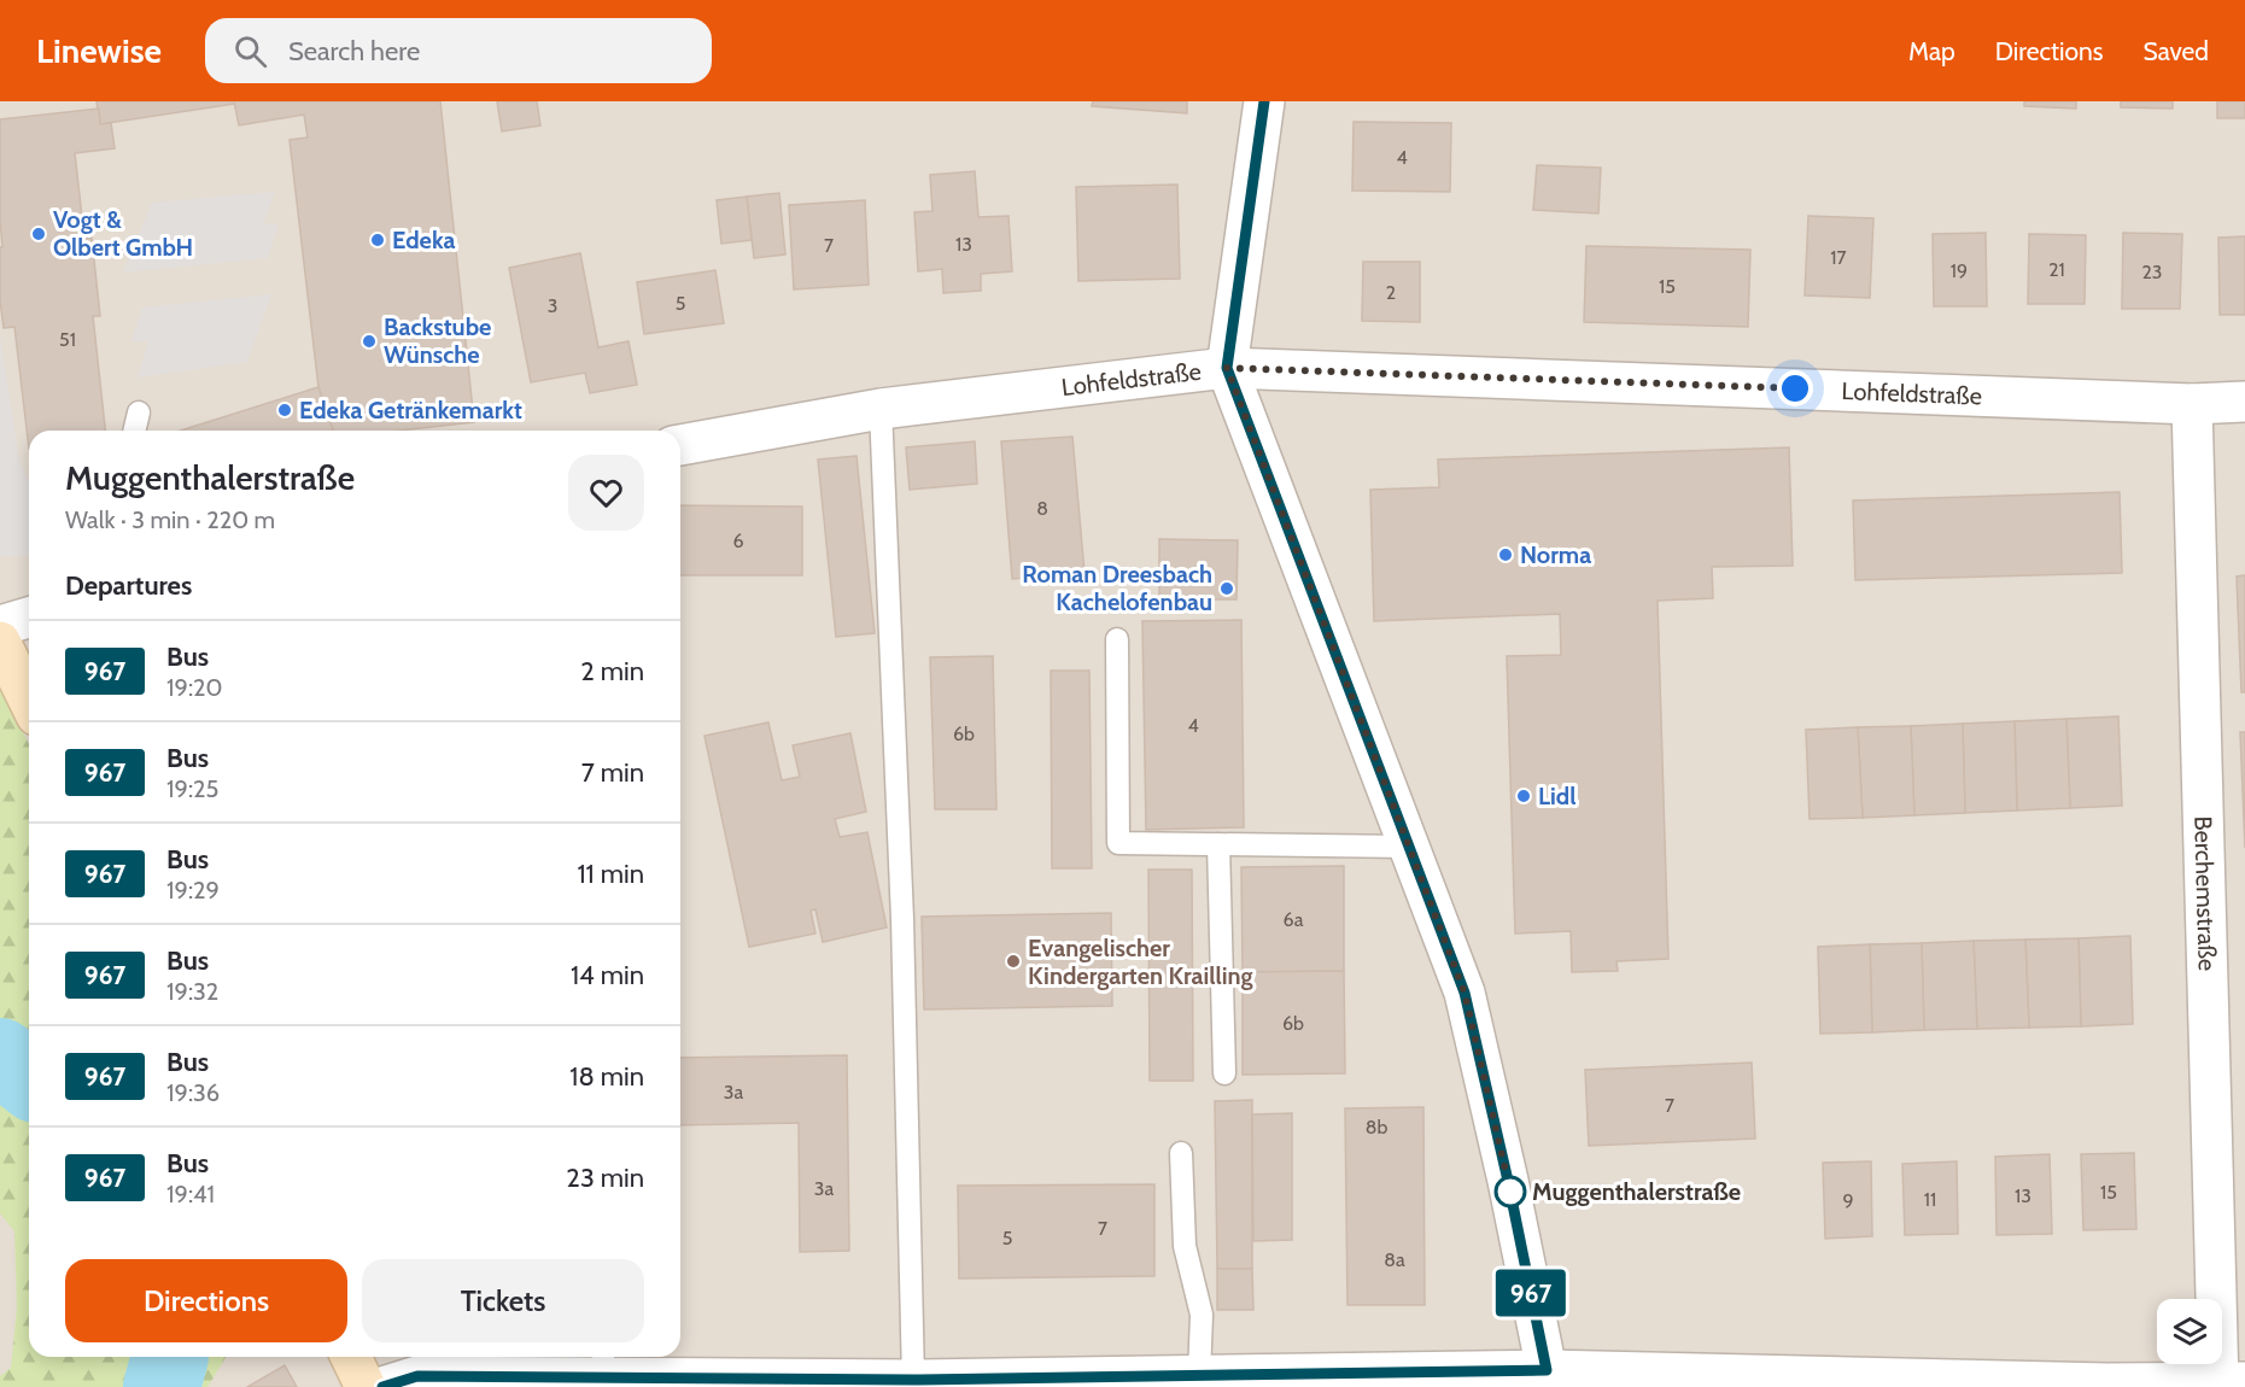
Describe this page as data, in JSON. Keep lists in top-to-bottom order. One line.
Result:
{"streets":{"street":["Lohfeldstraße","Berchemstraße"]},"crossings":[["Lohfeldstraße","Berchemstraße"]],"places":["Vogt & Olbert GmbH","Edeka","Backstube Wünsche","Edeka Getränkemarkt","Norma","Roman Dreesbach Kachelofenbau","Lidl","Evangelischer Kindergarten Krailling","Muggenthalerstraße"],"lines":["bus line 967"],"house_numbers":["4","13","7","17","21","19","23","15","2","5","3","51","8","6","4","6b","6a","6b","3a","7","8b","3a","15","13","11","9","7","5","8a"],"page":{"header":"Linewise","search":"Search here","nav":["Map","Directions","Saved"],"on_map":"967","heading":[["Muggenthalerstraße","Walk · 3 min · 220 m"],"Departures"],"list":[{"mark":"967","name":"Bus","note":"19:20","value":"2 min"},{"mark":"967","name":"Bus","note":"19:25","value":"7 min"},{"mark":"967","name":"Bus","note":"19:29","value":"11 min"},{"mark":"967","name":"Bus","note":"19:32","value":"14 min"},{"mark":"967","name":"Bus","note":"19:36","value":"18 min"},{"mark":"967","name":"Bus","note":"19:41","value":"23 min"}],"buttons":["Directions","Tickets"]}}
